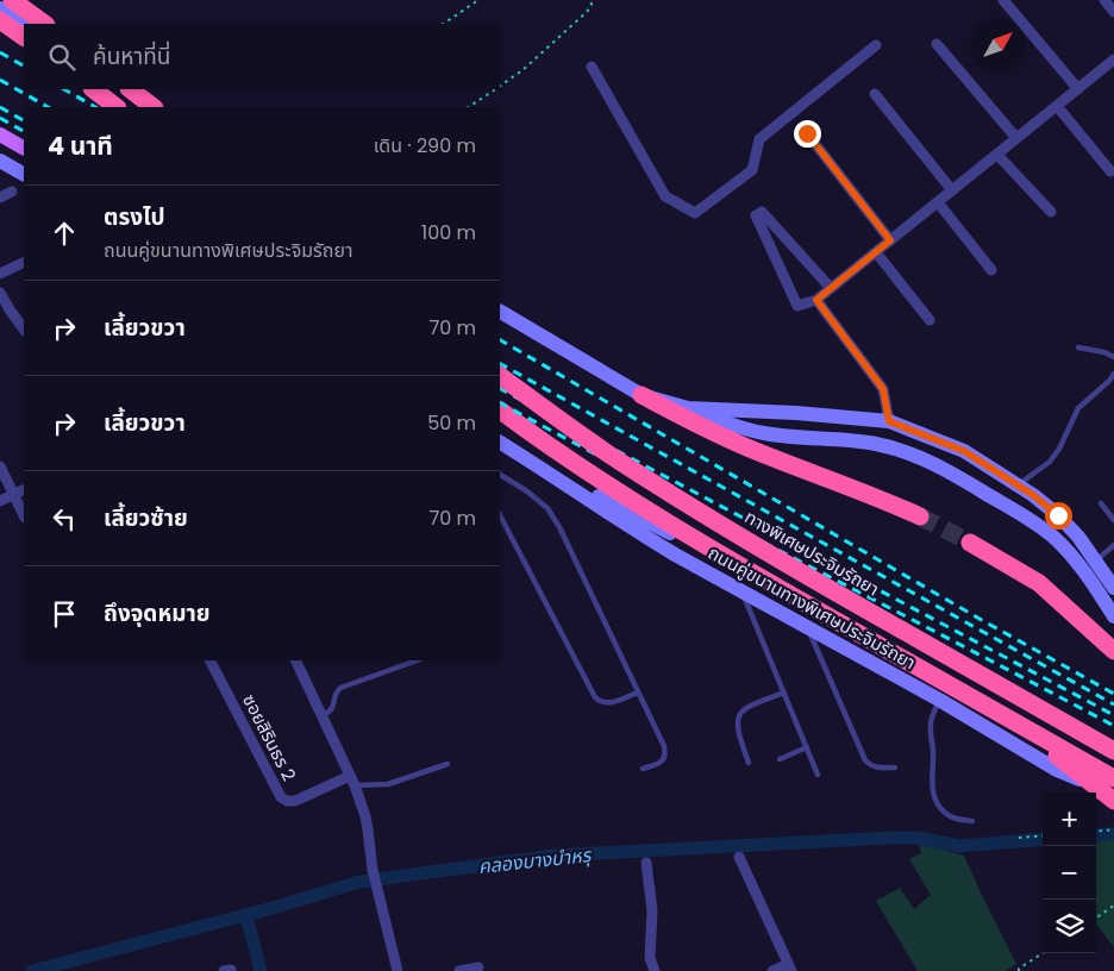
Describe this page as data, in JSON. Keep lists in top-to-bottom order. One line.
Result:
{"streets":{"highway":["ทางพิเศษประจิมรัถยา"],"main road":["ถนนคู่ขนานทางพิเศษประจิมรัถยา"],"street":["ซอยสิรินธร 2"]},"water":["คลองบางบำหรุ"],"north":"top right","page":{"search":"ค้นหาที่นี่","heading":["4 นาที","เดิน · 290 m"],"list":[["ตรงไป","ถนนคู่ขนานทางพิเศษประจิมรัถยา","100 m"],["เลี้ยวขวา","70 m"],["เลี้ยวขวา","50 m"],["เลี้ยวซ้าย","70 m"],"ถึงจุดหมาย"],"map_buttons":["+","−"]}}
